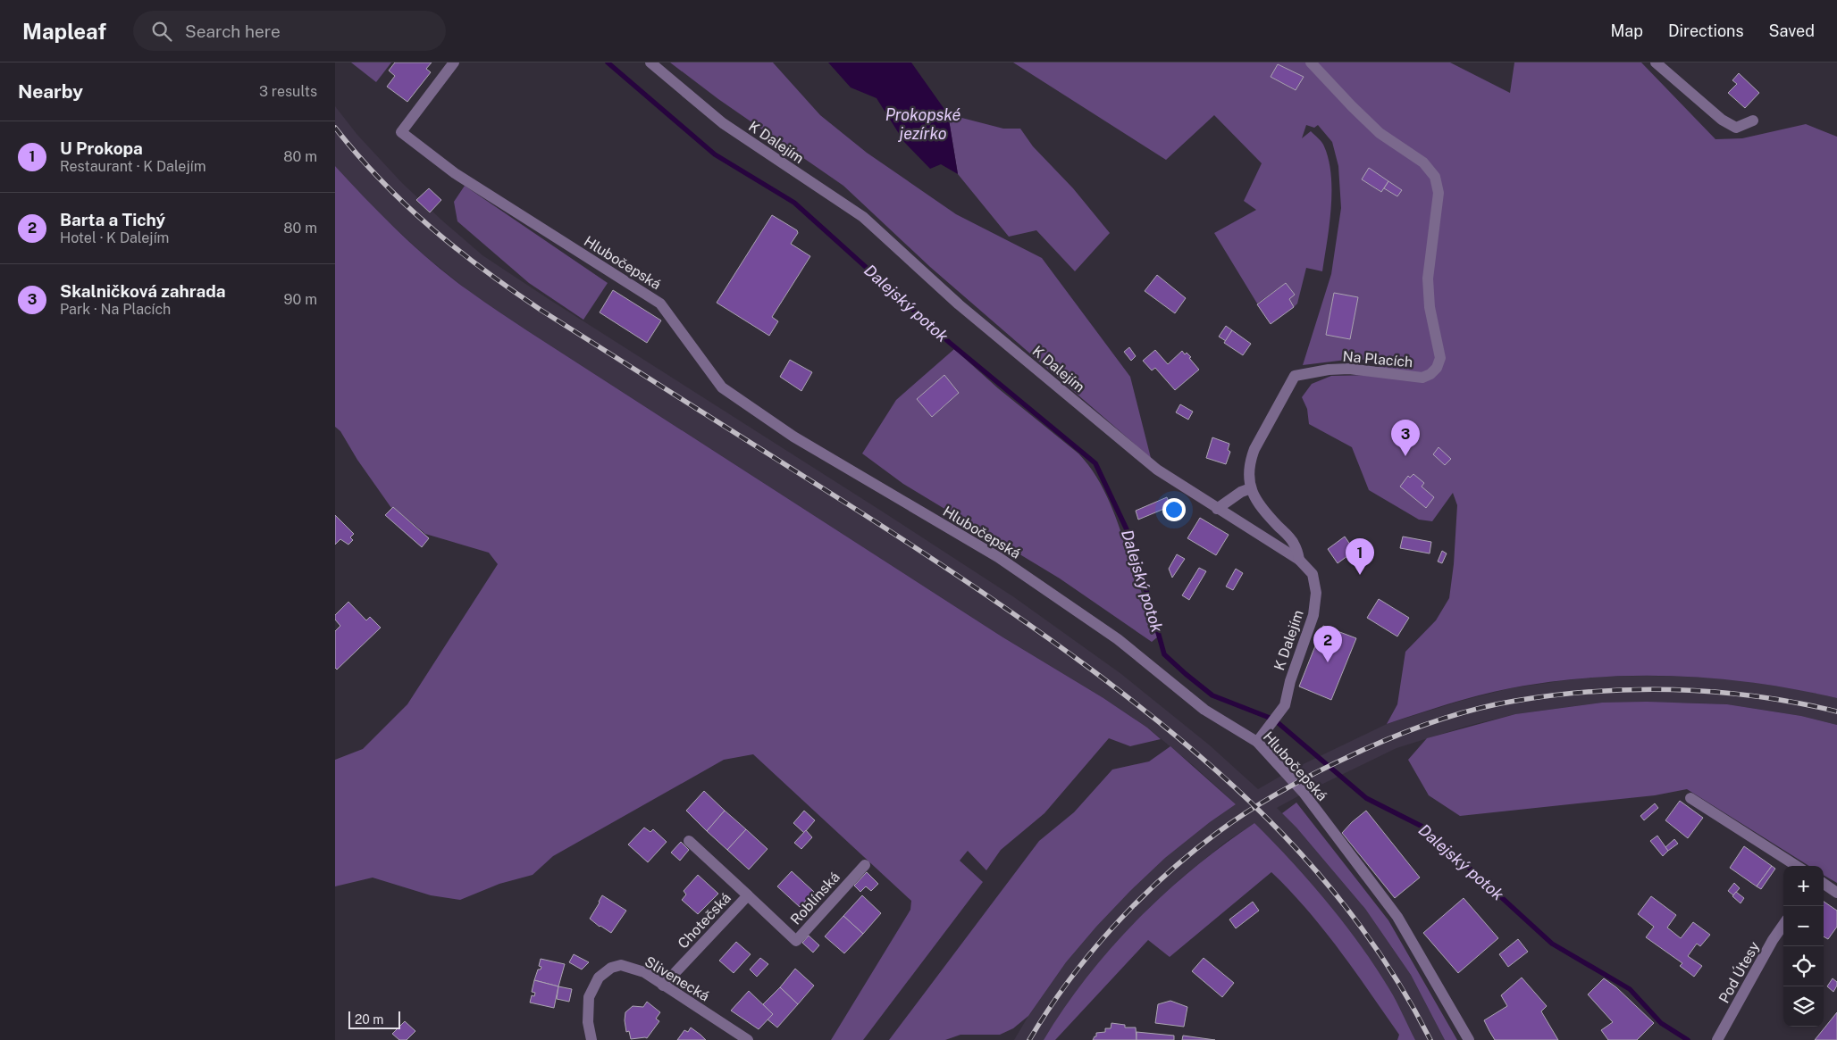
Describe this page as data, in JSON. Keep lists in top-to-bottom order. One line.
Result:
{"streets":{"street":["K Dalejím","Hlubočepská","Na Placích","Roblínská","Chotečská","Pod Útesy","Slivenecká"]},"crossings":[["K Dalejím","Hlubočepská"],["K Dalejím","Na Placích"],["Roblínská","Chotečská"],["Chotečská","Slivenecká"]],"water":["Prokopské jezírko","Dalejský potok"],"scale_bar":"20 m","page":{"header":"Mapleaf","search":"Search here","nav":["Map","Directions","Saved"],"heading":["Nearby","3 results"],"list":[{"mark":"1","name":"U Prokopa","note":"Restaurant · K Dalejím","value":"80 m"},{"mark":"2","name":"Barta a Tichý","note":"Hotel · K Dalejím","value":"80 m"},{"mark":"3","name":"Skalničková zahrada","note":"Park · Na Placích","value":"90 m"}],"pins":["3","1","2"],"map_buttons":["+","−"],"scale":"20 m"}}
